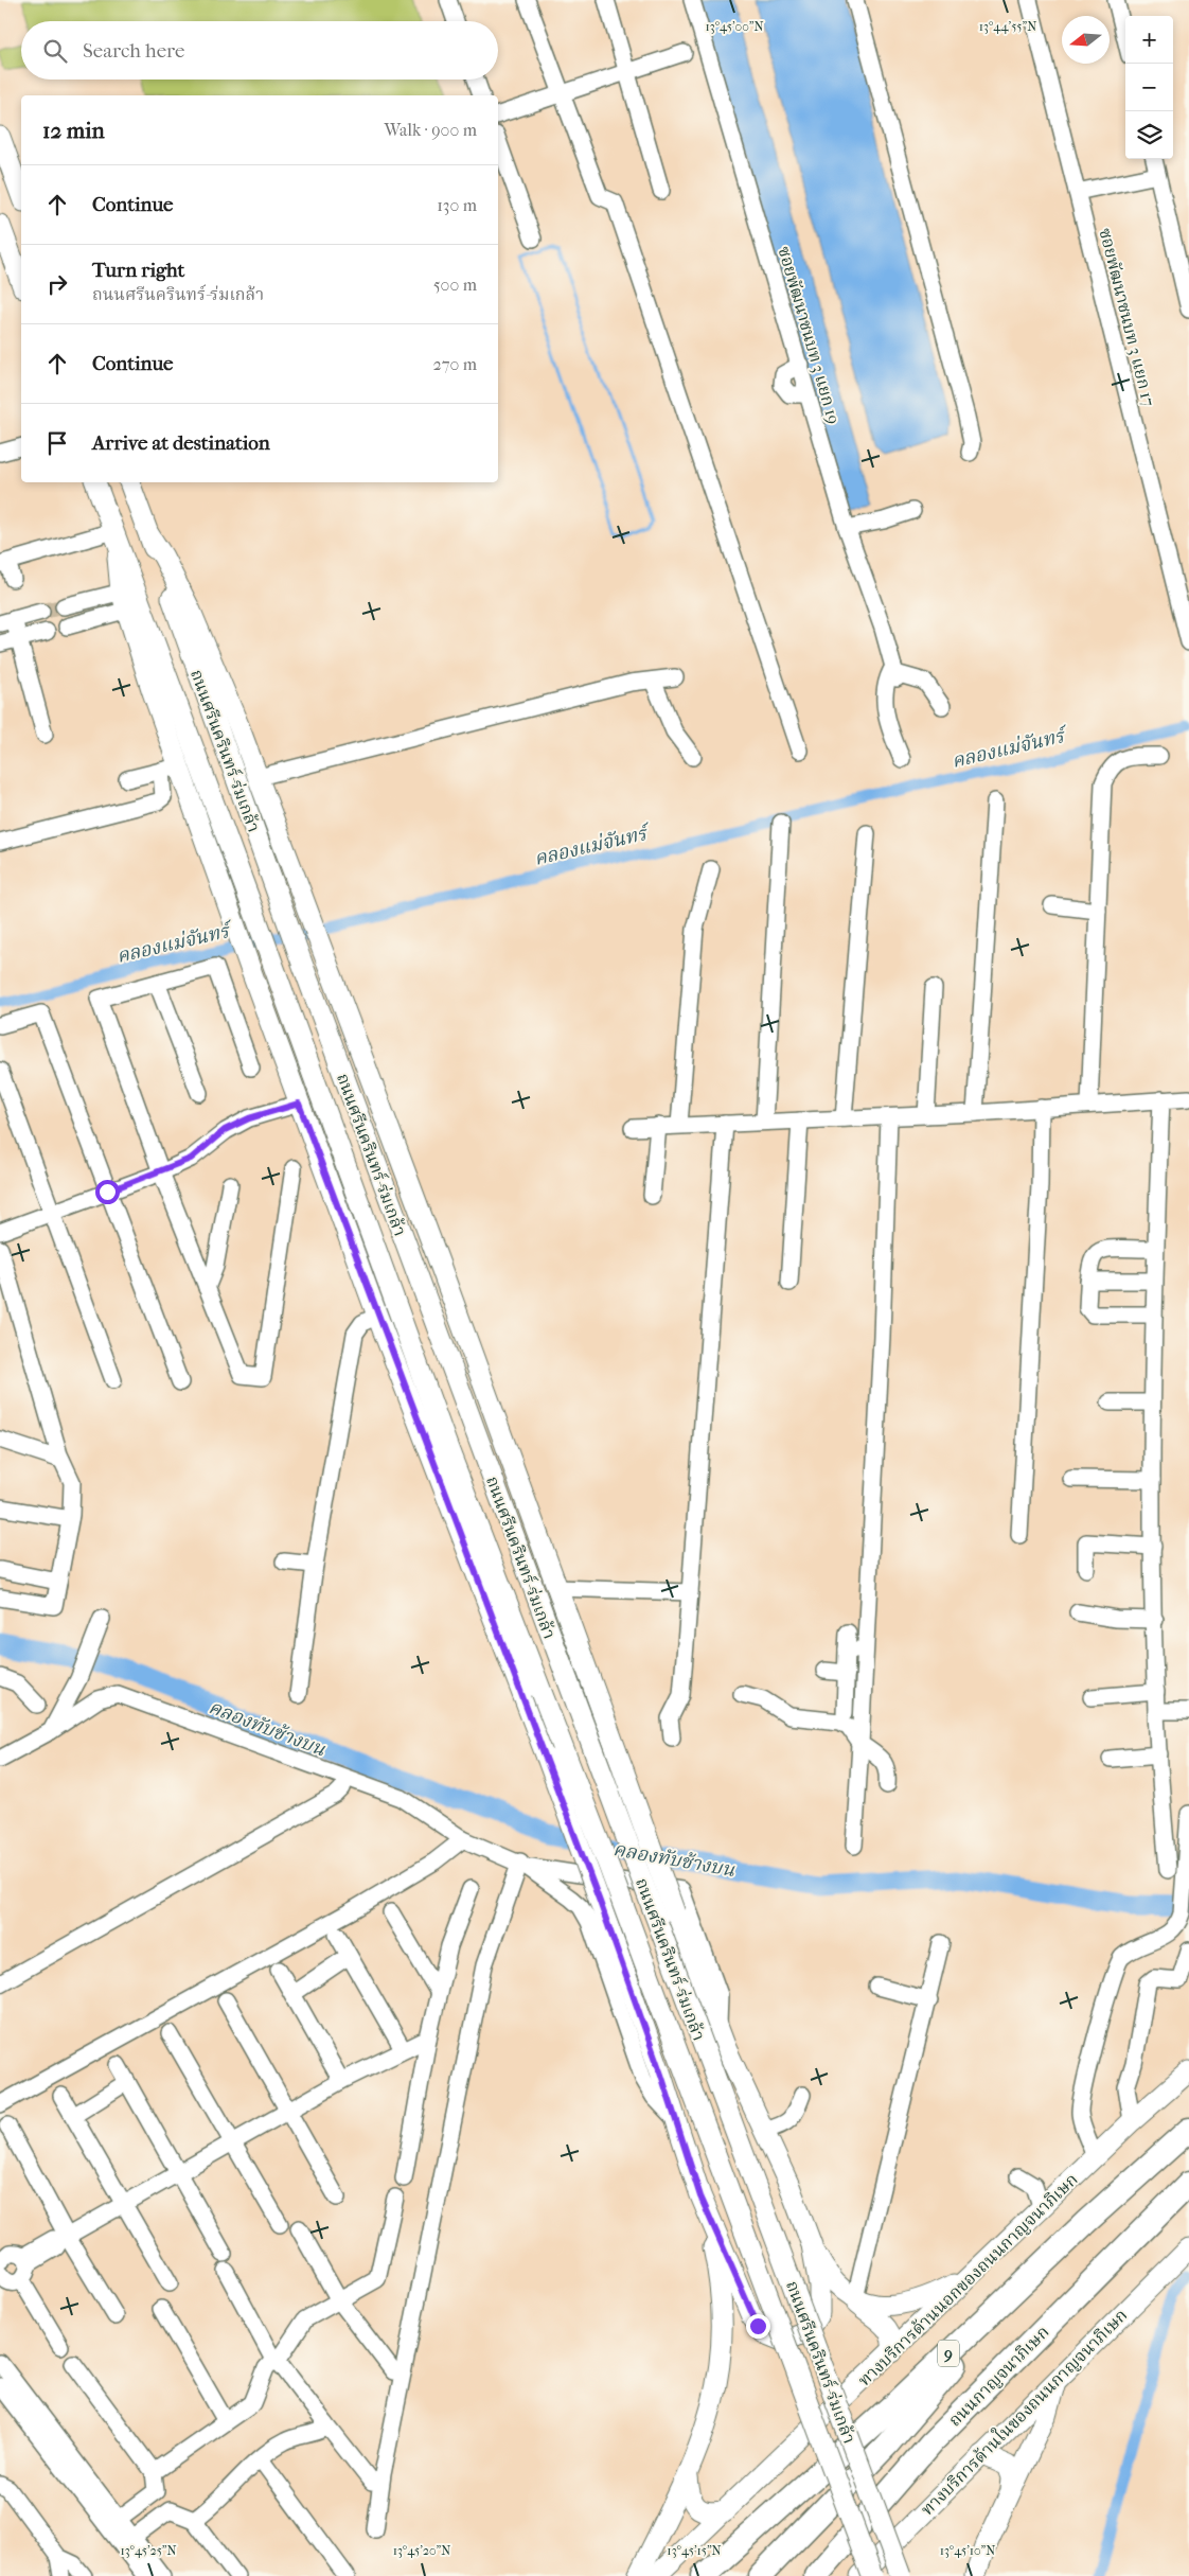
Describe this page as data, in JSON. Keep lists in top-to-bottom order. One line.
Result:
{"streets":{"highway":["9","ถนนกาญจนาภิเษก"],"main road":["ถนนศรีนครินทร์-ร่มเกล้า","ทางบริการด้านนอกของถนนกาญจนาภิเษก","ทางบริการด้านในของถนนกาญจนาภิเษก"],"street":["ซอยพัฒนาชนบท 3 แยก 17","ซอยพัฒนาชนบท 3 แยก 19"]},"water":["คลองแม่จันทร์","คลองทับช้างบน"],"north":"left","page":{"map_buttons":["+","−"],"search":"Search here","heading":["12 min","Walk · 900 m"],"list":[["Continue","130 m"],["Turn right","ถนนศรีนครินทร์-ร่มเกล้า","500 m"],["Continue","270 m"],"Arrive at destination"]},"coordinates":["13°45'00\"N","13°44'55\"N","13°45'25\"N","13°45'20\"N","13°45'15\"N","13°45'10\"N"]}
